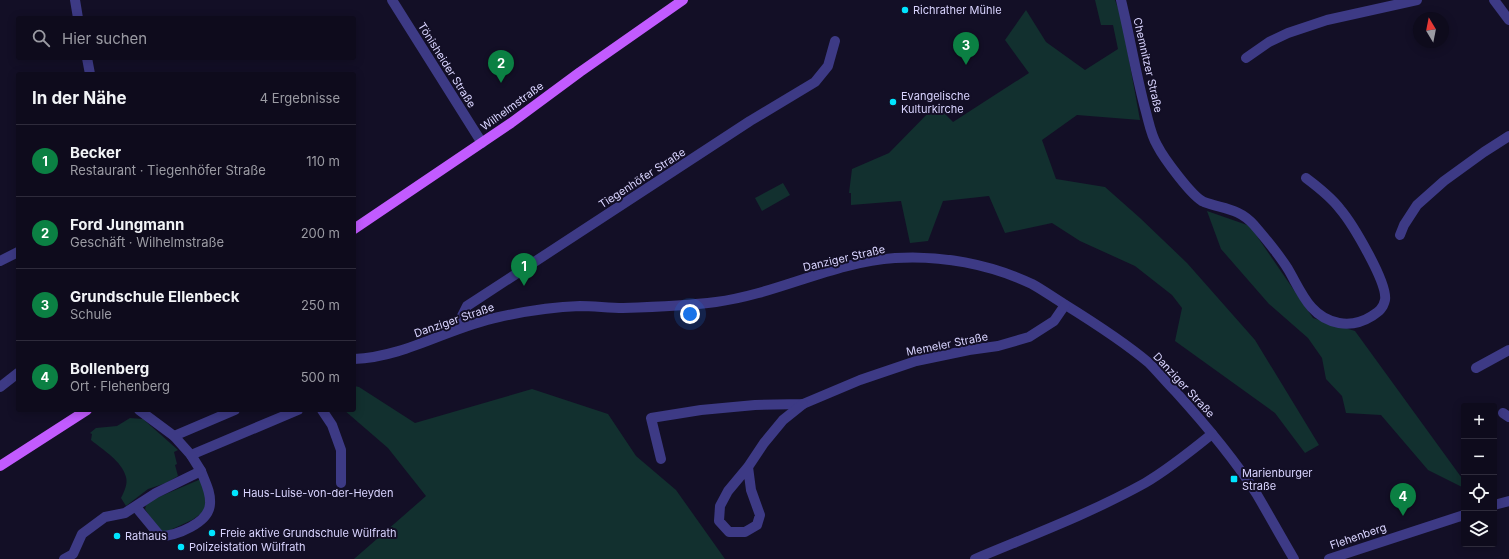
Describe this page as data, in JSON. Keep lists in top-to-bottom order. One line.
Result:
{"streets":{"main road":["Wilhelmstraße"],"street":["Tönisheider Straße","Chemnitzer Straße","Tiegenhöfer Straße","Danziger Straße","Memeler Straße","Flehenberg"]},"crossings":[["Tönisheider Straße","Wilhelmstraße"],["Tiegenhöfer Straße","Danziger Straße"],["Danziger Straße","Memeler Straße"]],"places":{"other":["Richrather Mühle","Evangelische Kulturkirche","Haus-Luise-von-der-Heyden","Freie aktive Grundschule Wülfrath","Rathaus","Polizeistation Wülfrath"],"transit":["Marienburger Straße"]},"north":"top","page":{"search":"Hier suchen","pins":["3","2","1","4"],"heading":["In der Nähe","4 Ergebnisse"],"list":[{"mark":"1","name":"Becker","note":"Restaurant · Tiegenhöfer Straße","value":"110 m"},{"mark":"2","name":"Ford Jungmann","note":"Geschäft · Wilhelmstraße","value":"200 m"},{"mark":"3","name":"Grundschule Ellenbeck","note":"Schule","value":"250 m"},{"mark":"4","name":"Bollenberg","note":"Ort · Flehenberg","value":"500 m"}],"map_buttons":["+","−"]}}
